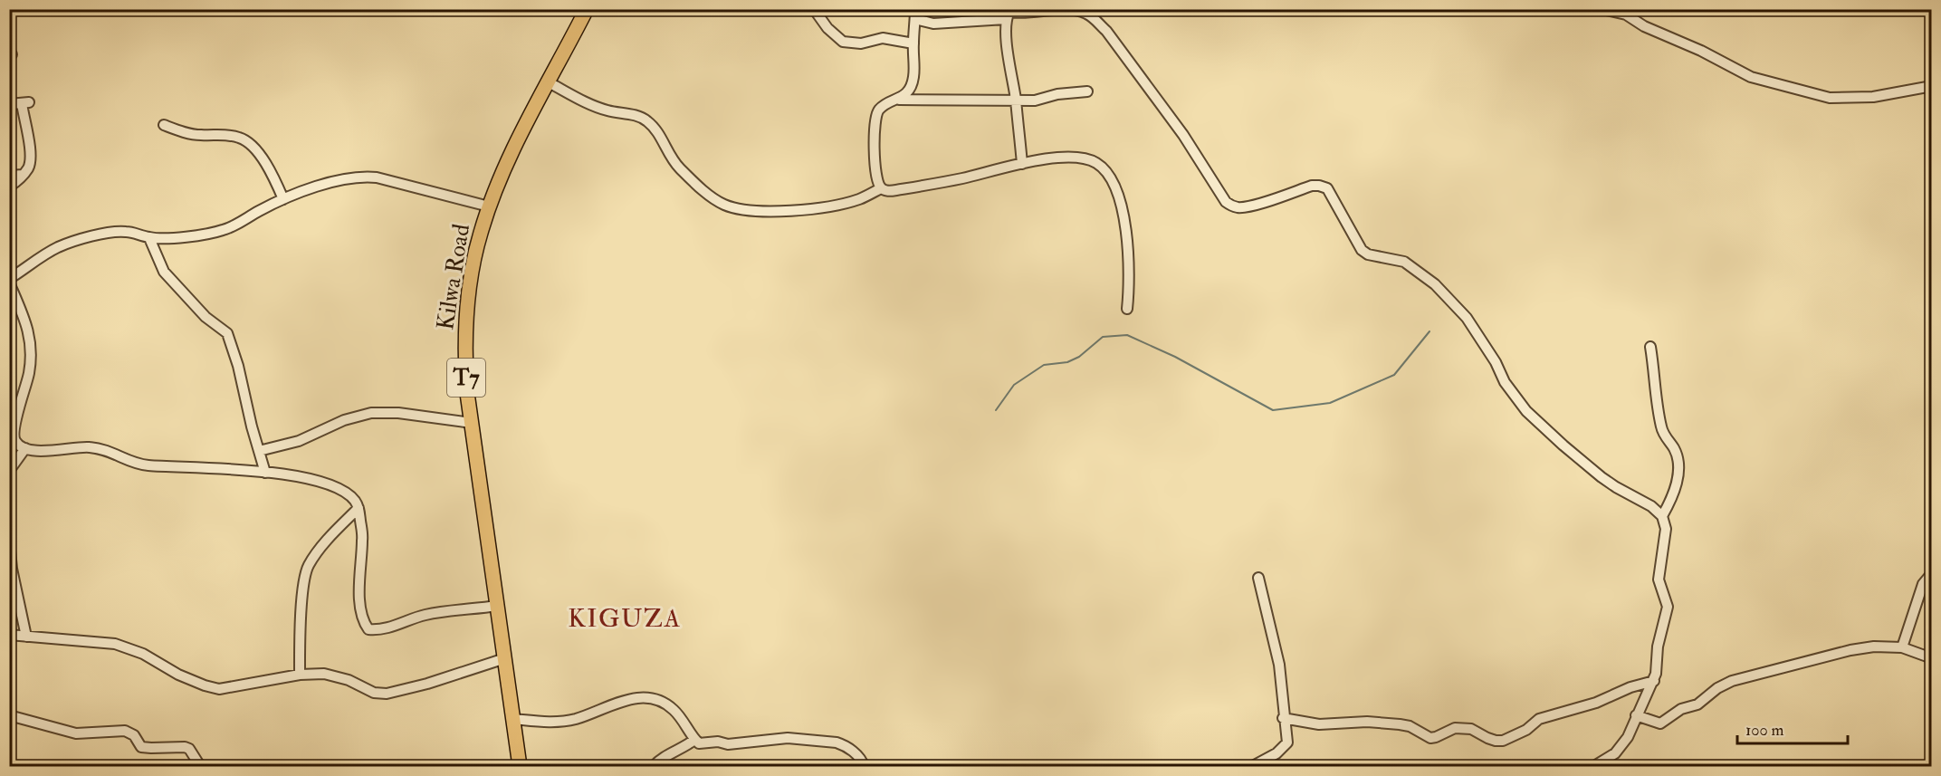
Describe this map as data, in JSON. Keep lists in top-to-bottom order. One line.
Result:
{"streets":{"highway":["Kilwa Road","T7"]},"districts":["KIGUZA"],"scale_bar":"100 m"}
